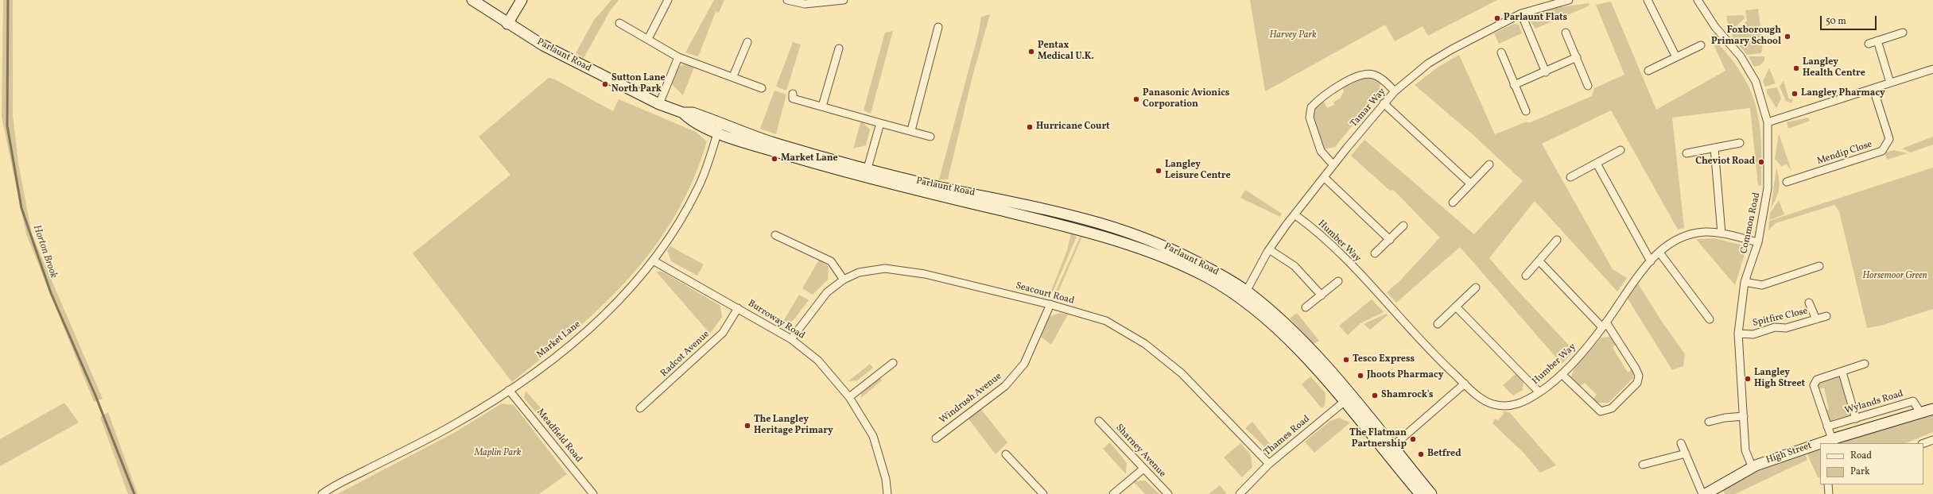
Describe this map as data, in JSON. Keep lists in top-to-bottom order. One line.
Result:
{"streets":{"street":["Parlaunt Road","Tamar Way","Mendip Close","Common Road","Humber Way","Seacourt Road","Spitfire Close","Burroway Road","Market Lane","Radcot Avenue","Windrush Avenue","Wylands Road","Meadfield Road","Thames Road","Sharney Avenue","High Street"]},"crossings":[["Parlaunt Road","Tamar Way"],["Parlaunt Road","Market Lane"],["Parlaunt Road","Thames Road"],["Tamar Way","Humber Way"],["Common Road","Humber Way"],["Common Road","Spitfire Close"],["Common Road","High Street"],["Seacourt Road","Burroway Road"],["Seacourt Road","Windrush Avenue"],["Seacourt Road","Thames Road"],["Burroway Road","Market Lane"],["Burroway Road","Radcot Avenue"],["Market Lane","Meadfield Road"],["Wylands Road","High Street"]],"water":["Horton Brook"],"parks":["Harvey Park","Horsemoor Green","Maplin Park"],"places":["Parlaunt Flats","Foxborough Primary School","Pentax Medical U.K.","Langley Health Centre","Sutton Lane North Park","Langley Pharmacy","Panasonic Avionics Corporation","Hurricane Court","Market Lane","Cheviot Road","Langley Leisure Centre","Tesco Express","Jhoots Pharmacy","Langley High Street","Shamrock's","The Langley Heritage Primary","The Flatman Partnership","Betfred"],"legend":["Road","Park"],"scale_bar":"50 m"}
